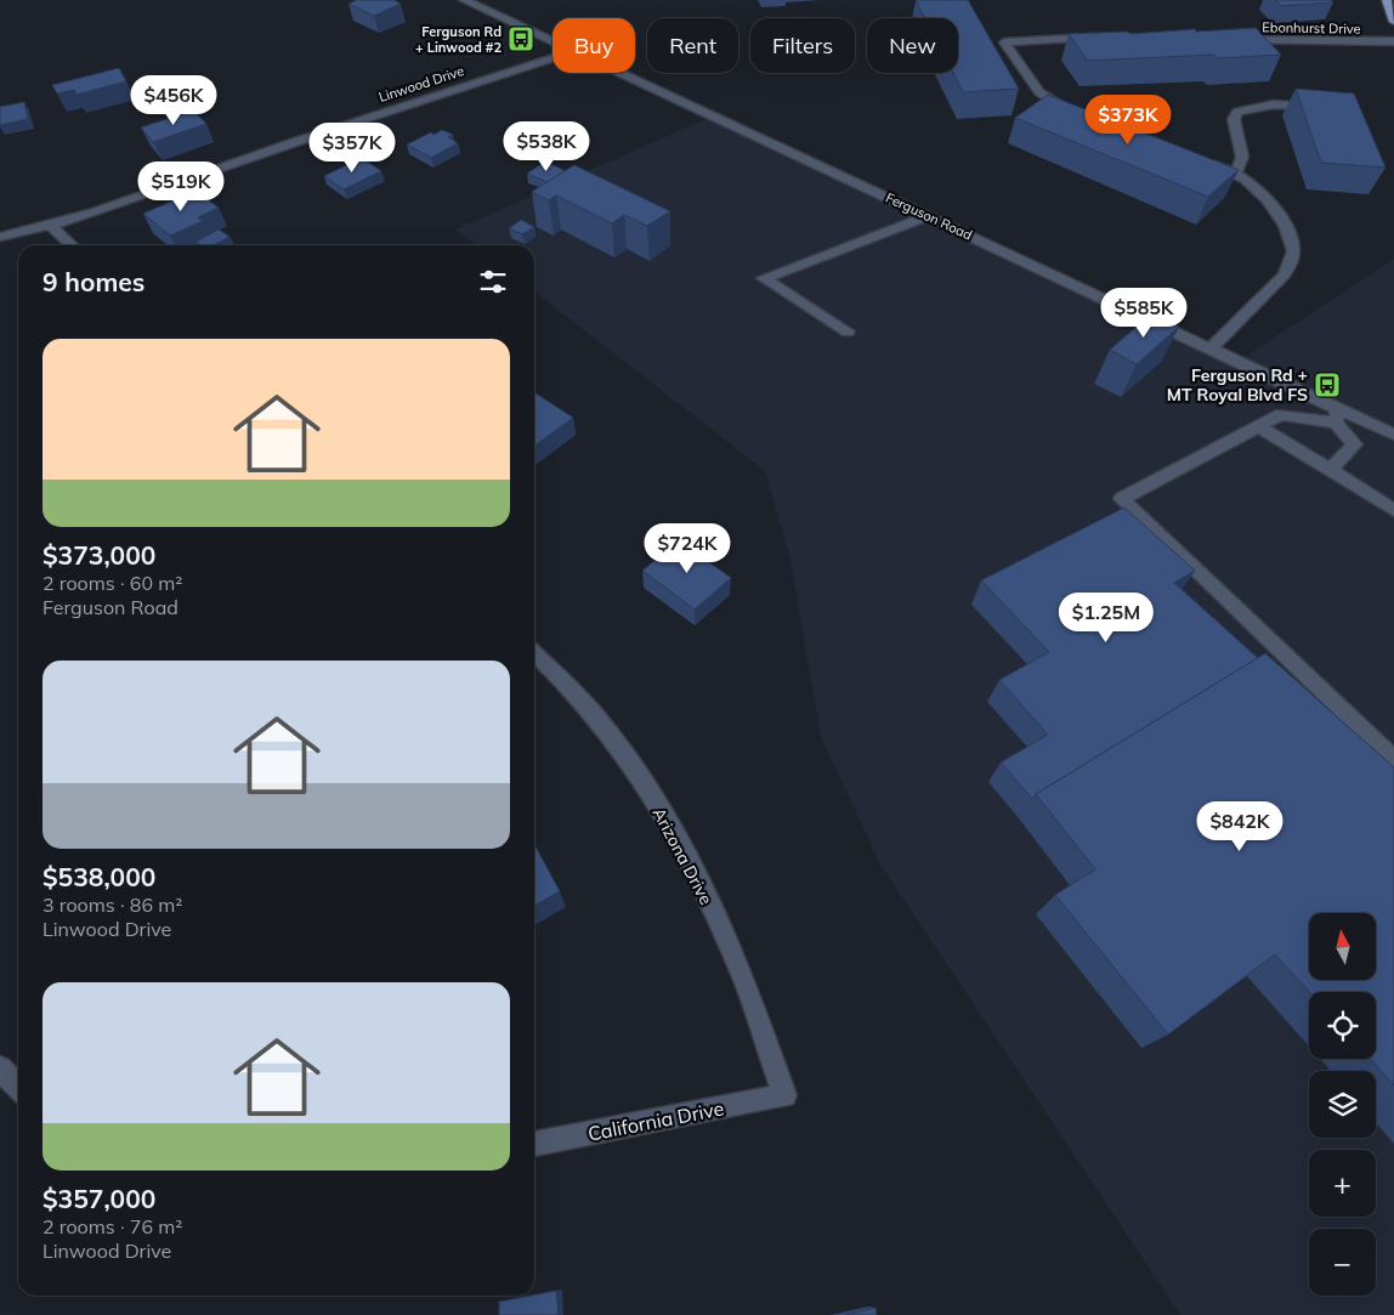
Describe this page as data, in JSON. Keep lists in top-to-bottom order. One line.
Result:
{"streets":{"street":["Ebonhurst Drive","Linwood Drive","Ferguson Road","Arizona Drive","California Drive"]},"crossings":[["Arizona Drive","California Drive"]],"places":{"bus stop":["Ferguson Rd + Linwood #2","Ferguson Rd + MT Royal Blvd FS"]},"north":"top","page":{"chip":["Buy","Rent","Filters","New"],"price":["$456K","$373K","$538K","$357K","$519K","$585K","$724K","$1.25M","$842K"],"heading":"9 homes","list":[{"name":"$373,000","note":"2 rooms · 60 m² · Ferguson Road"},{"name":"$538,000","note":"3 rooms · 86 m² · Linwood Drive"},{"name":"$357,000","note":"2 rooms · 76 m² · Linwood Drive"}],"map_buttons":["+","−"]}}
